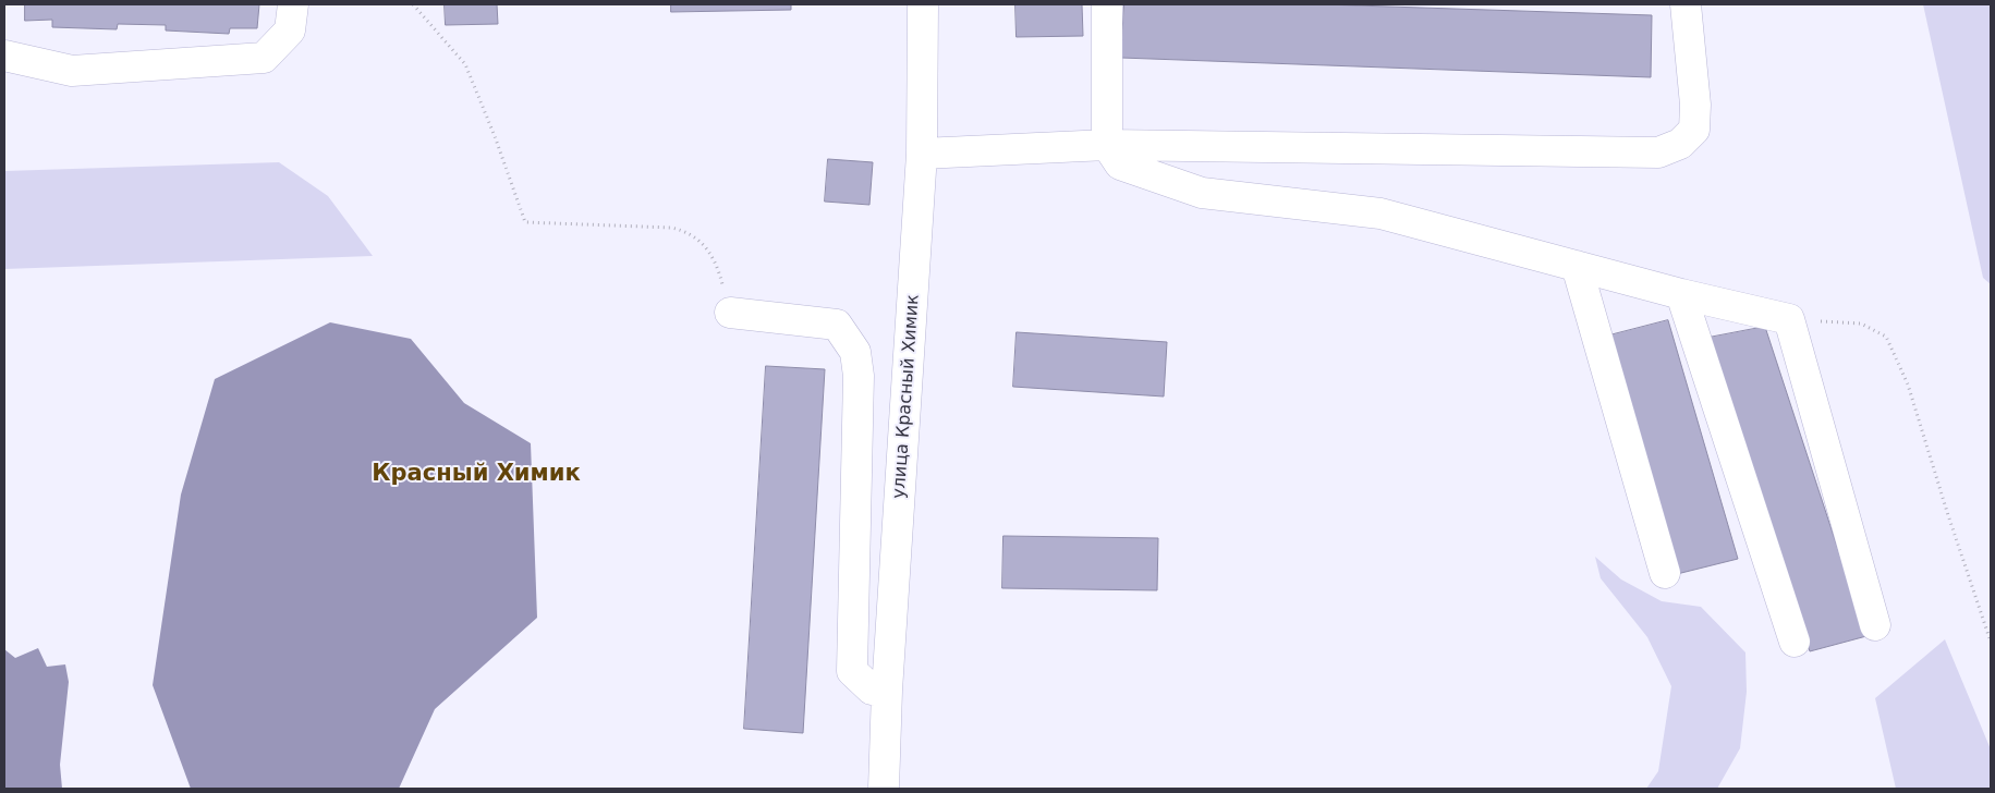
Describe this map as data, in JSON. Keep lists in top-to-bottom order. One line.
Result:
{"streets":{"street":["улица Красный Химик"]},"districts":["Красный Химик"]}
